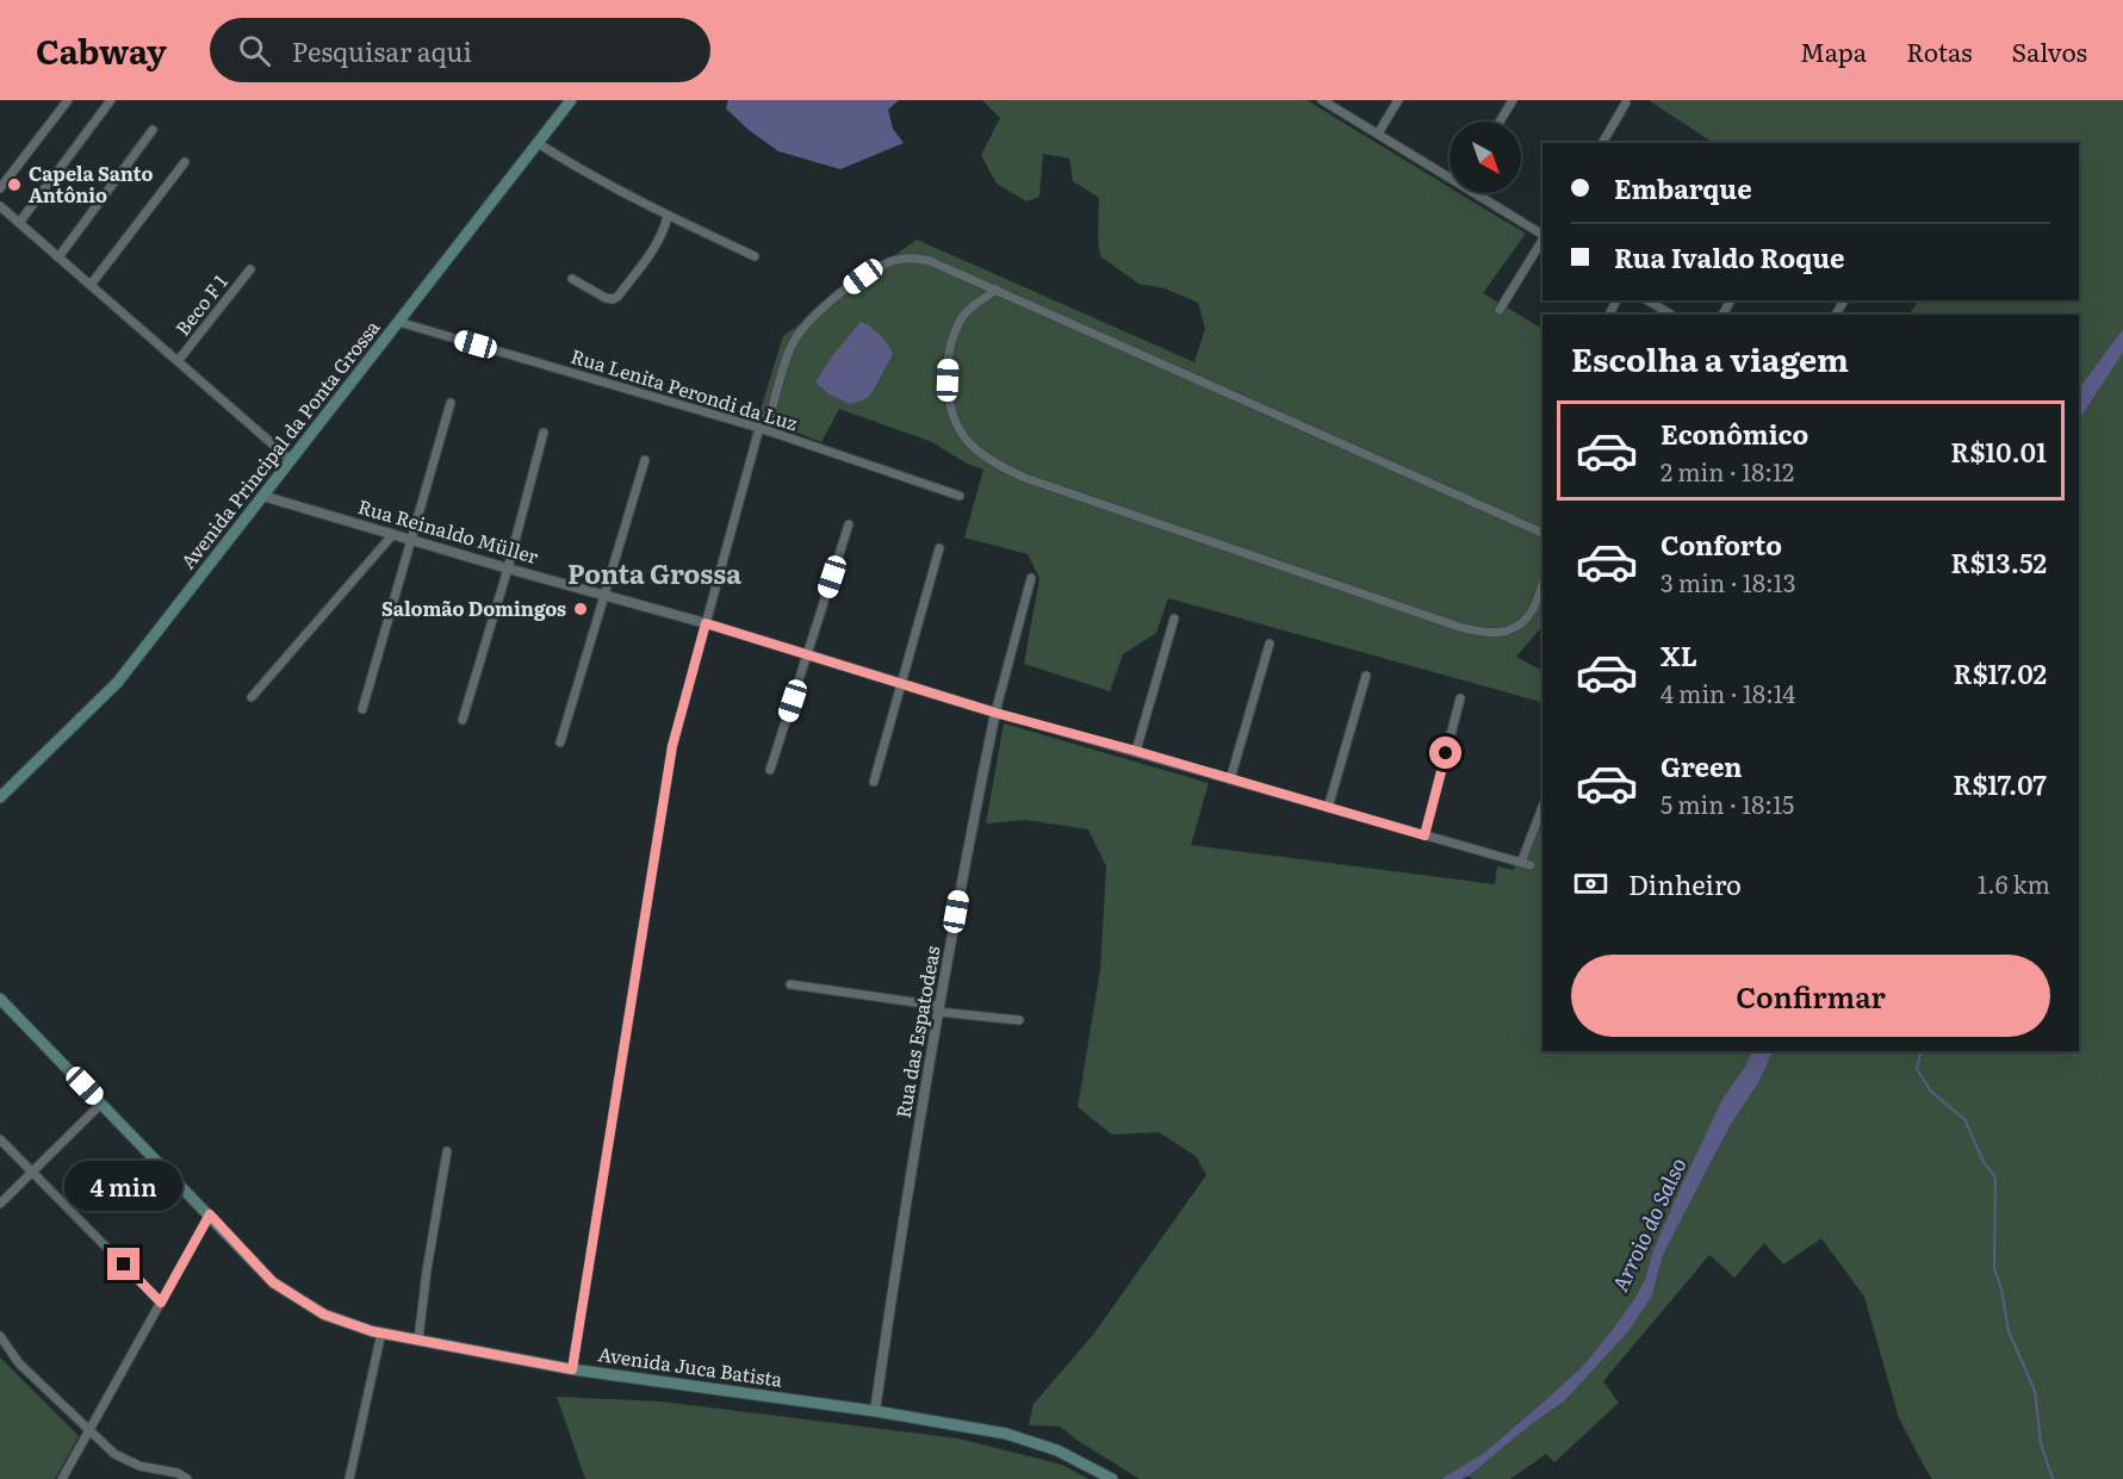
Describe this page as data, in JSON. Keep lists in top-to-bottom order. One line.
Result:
{"streets":{"main road":["Avenida Principal da Ponta Grossa","Avenida Juca Batista"],"street":["Beco F 1","Rua Lenita Perondi da Luz","Rua Reinaldo Müller","Rua das Espatodeas"]},"crossings":[["Rua Lenita Perondi da Luz","Avenida Principal da Ponta Grossa"],["Avenida Principal da Ponta Grossa","Rua Reinaldo Müller"],["Rua Reinaldo Müller","Rua das Espatodeas"],["Rua das Espatodeas","Avenida Juca Batista"]],"districts":["Ponta Grossa"],"water":["Arroio do Salso"],"places":["Capela Santo Antônio","Salomão Domingos"],"north":"bottom right","page":{"header":"Cabway","search":"Pesquisar aqui","nav":["Mapa","Rotas","Salvos"],"banner":["Embarque","Rua Ivaldo Roque"],"heading":"Escolha a viagem","list":[{"name":"Econômico","note":"2 min · 18:12","value":"R$10.01"},{"name":"Conforto","note":"3 min · 18:13","value":"R$13.52"},{"name":"XL","note":"4 min · 18:14","value":"R$17.02"},{"name":"Green","note":"5 min · 18:15","value":"R$17.07"}],"pay":["Dinheiro","1.6 km"],"buttons":"Confirmar","bubble":"4 min"}}
